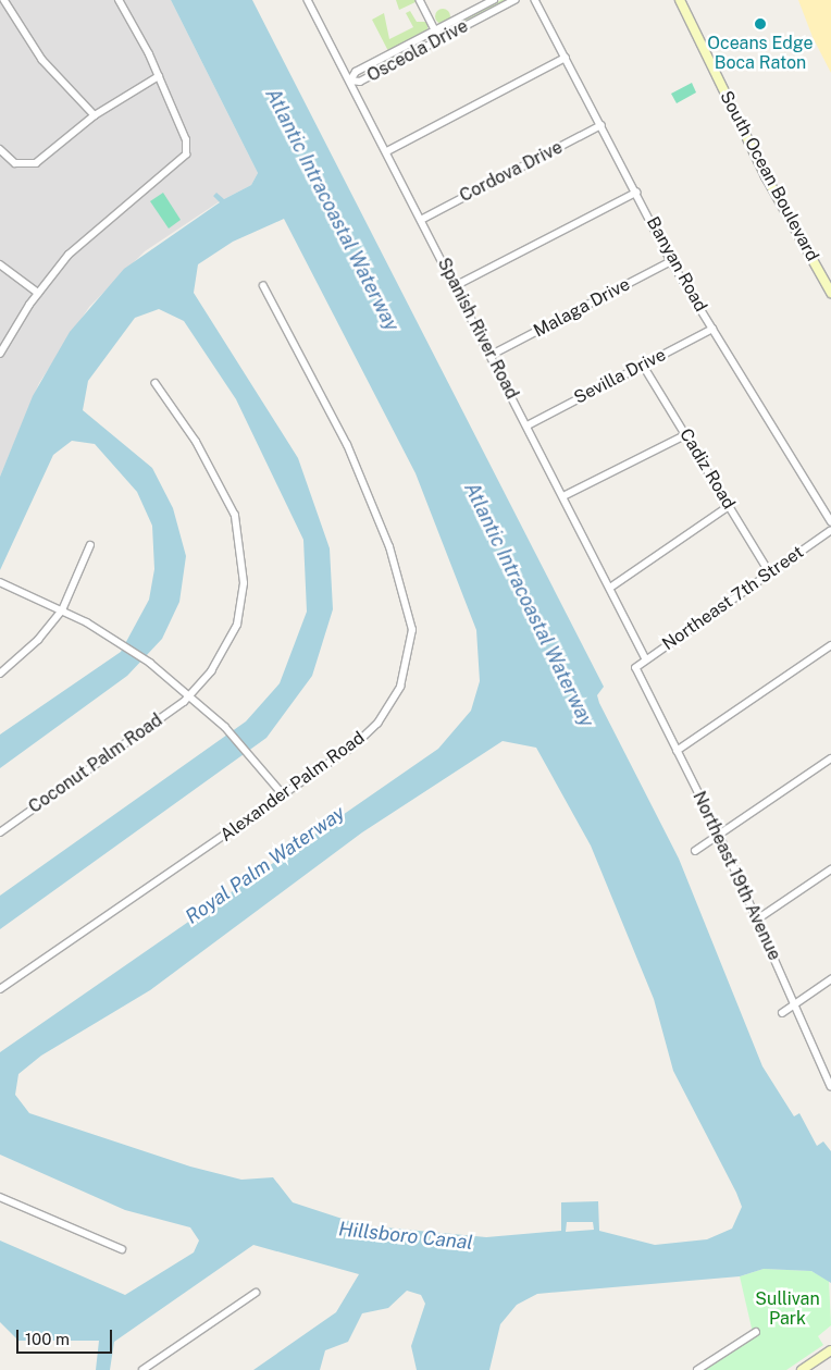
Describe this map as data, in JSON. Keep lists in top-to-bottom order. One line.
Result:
{"streets":{"main road":["South Ocean Boulevard"],"street":["Osceola Drive","Cordova Drive","Banyan Road","Malaga Drive","Spanish River Road","Sevilla Drive","Cadiz Road","Northeast 7th Street","Coconut Palm Road","Alexander Palm Road","Northeast 19th Avenue"]},"crossings":[["Osceola Drive","Spanish River Road"],["Cordova Drive","Banyan Road"],["Cordova Drive","Spanish River Road"],["Banyan Road","Malaga Drive"],["Banyan Road","Sevilla Drive"],["Malaga Drive","Spanish River Road"],["Spanish River Road","Sevilla Drive"],["Spanish River Road","Northeast 7th Street"],["Sevilla Drive","Cadiz Road"],["Cadiz Road","Northeast 7th Street"],["Northeast 7th Street","Northeast 19th Avenue"]],"water":["Atlantic Intracoastal Waterway","Royal Palm Waterway","Hillsboro Canal"],"parks":["Sullivan Park"],"places":["Oceans Edge Boca Raton"],"scale_bar":"100 m"}
